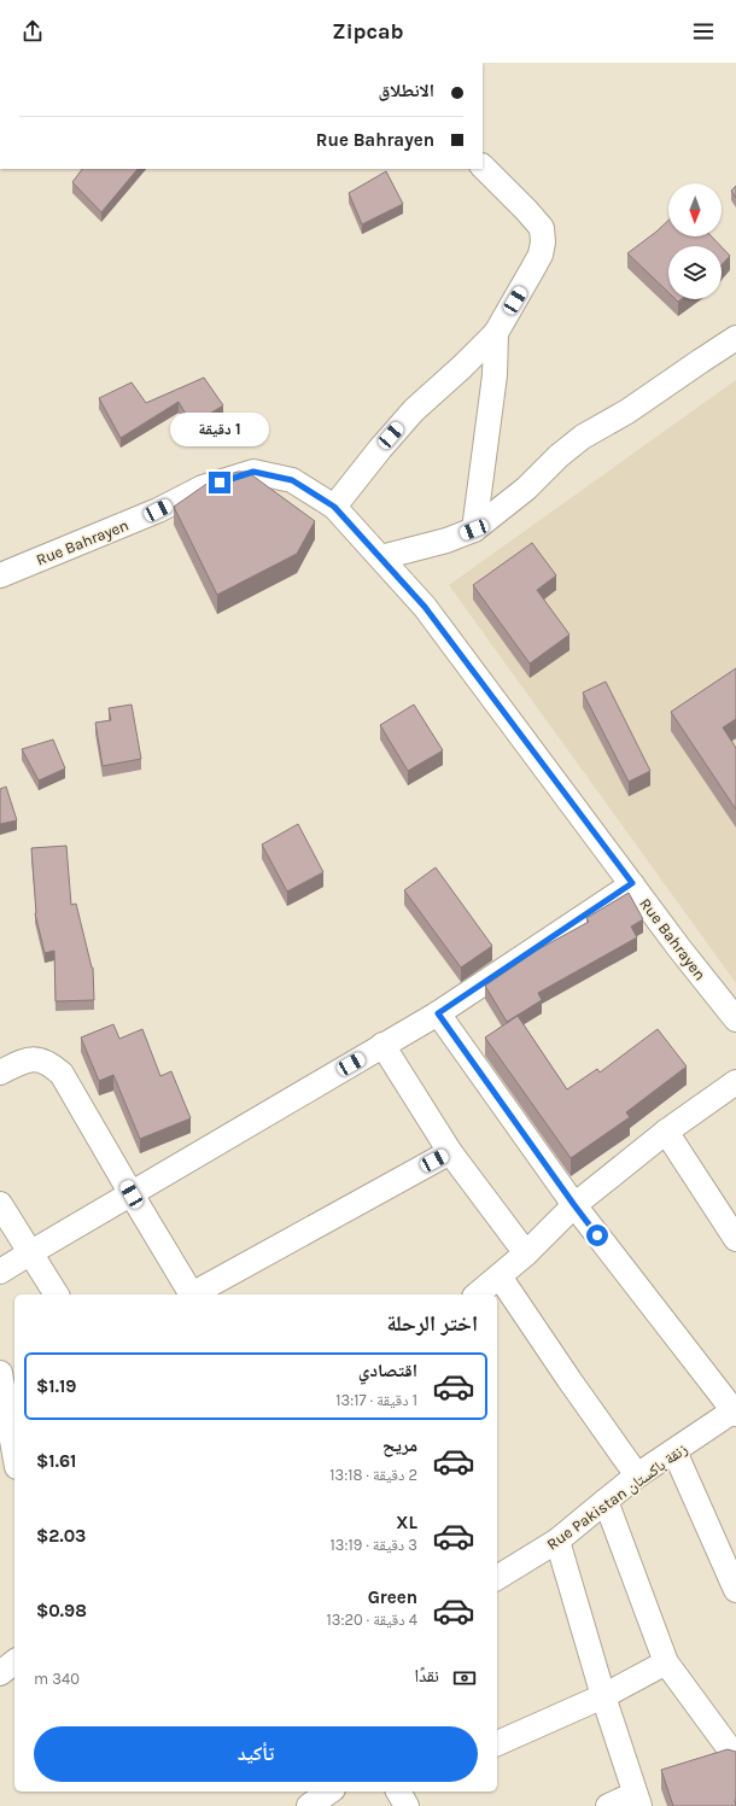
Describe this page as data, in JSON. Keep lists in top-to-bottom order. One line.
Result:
{"streets":{"street":["Rue Bahrayen","Rue Pakistan زنقة باكستان"]},"north":"bottom","page":{"header":"Zipcab","banner":["الانطلاق","Rue Bahrayen"],"bubble":"1 دقيقة","heading":"اختر الرحلة","list":[{"name":"اقتصادي","note":"1 دقيقة · 13:17","value":"$1.19"},{"name":"مريح","note":"2 دقيقة · 13:18","value":"$1.61"},{"name":"XL","note":"3 دقيقة · 13:19","value":"$2.03"},{"name":"Green","note":"4 دقيقة · 13:20","value":"$0.98"}],"pay":["نقدًا","340 m"],"buttons":"تأكيد"}}
